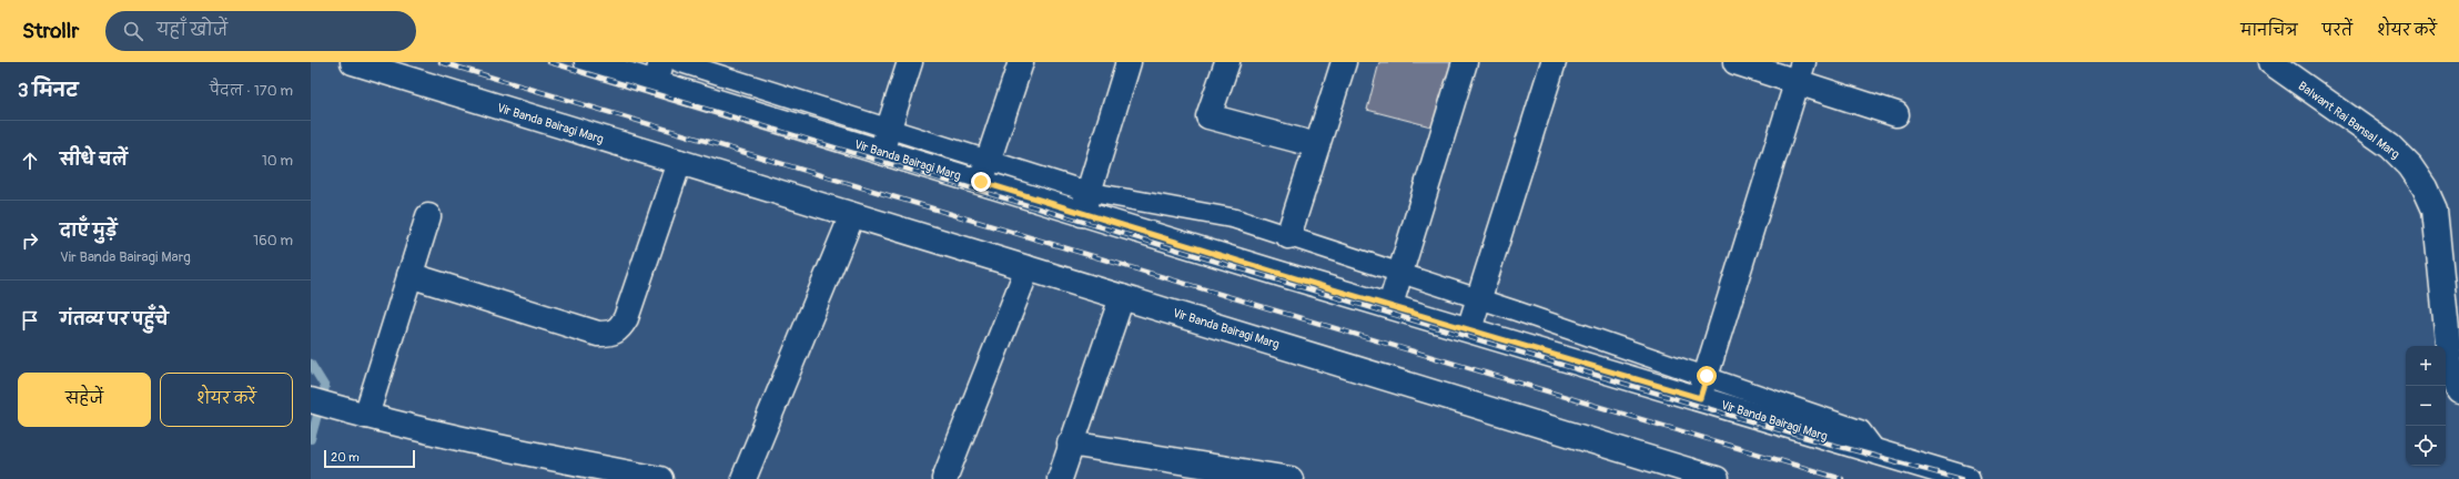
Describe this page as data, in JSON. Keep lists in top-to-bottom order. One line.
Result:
{"streets":{"street":["Balwant Rai Bansal Marg","Vir Banda Bairagi Marg"]},"scale_bar":"20 m","page":{"header":"Strollr","search":"यहाँ खोजें","nav":["मानचित्र","परतें","शेयर करें"],"heading":["3 मिनट","पैदल · 170 m"],"list":[["सीधे चलें","10 m"],["दाएँ मुड़ें","Vir Banda Bairagi Marg","160 m"],"गंतव्य पर पहुँचे"],"map_buttons":["+","−"],"buttons":["सहेजें","शेयर करें"],"scale":"20 m"}}
